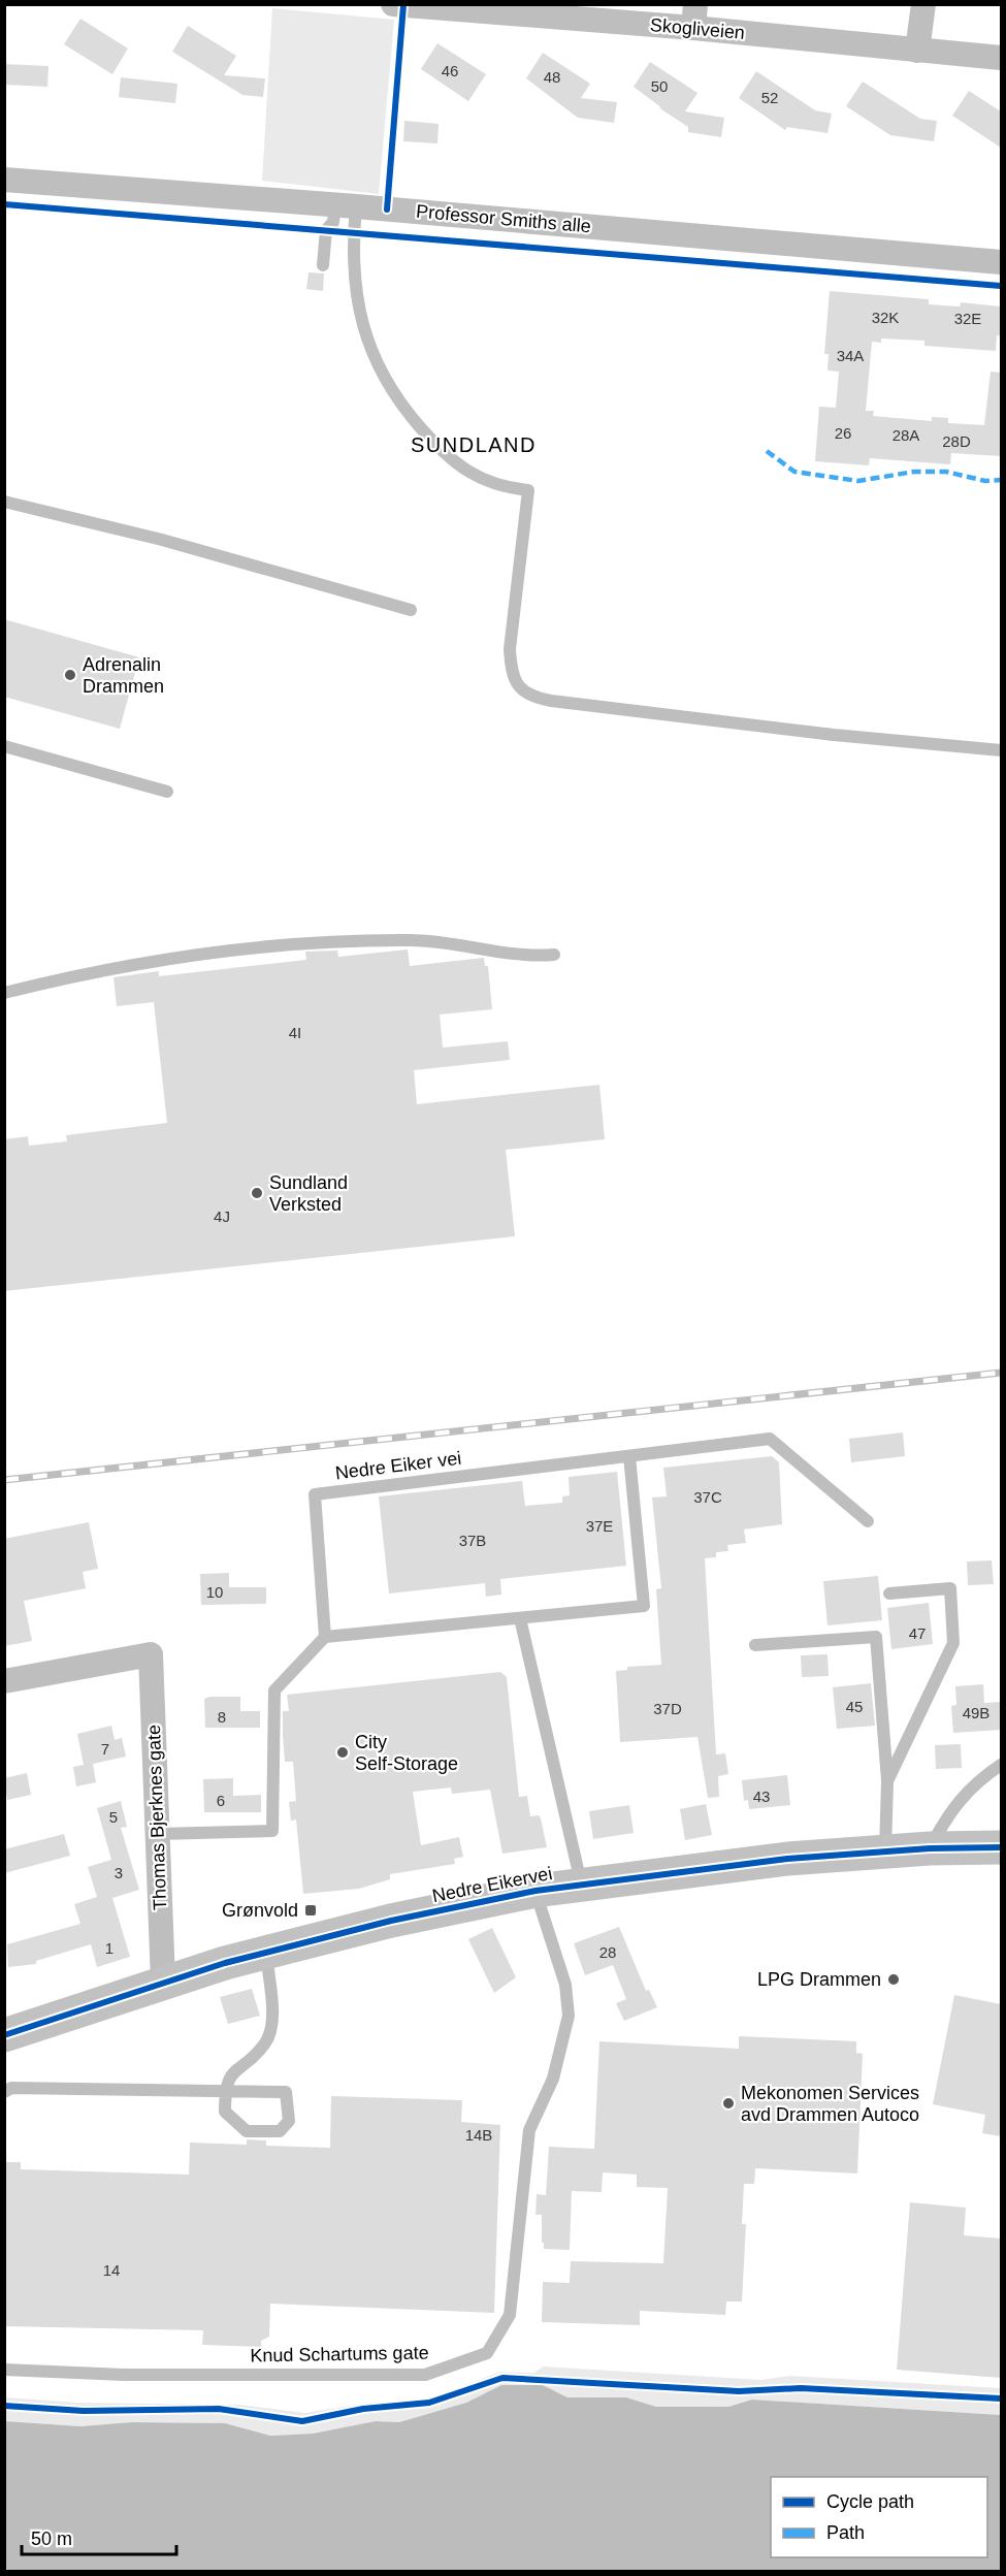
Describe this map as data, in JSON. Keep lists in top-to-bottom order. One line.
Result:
{"streets":{"main road":["Nedre Eikervei"],"street":["Skogliveien","Professor Smiths alle","Thomas Bjerknes gate"],"lane":["Nedre Eiker vei","Knud Schartums gate"]},"crossings":[["Thomas Bjerknes gate","Nedre Eikervei"],["Nedre Eikervei","Knud Schartums gate"]],"districts":["SUNDLAND"],"places":{"other":["Adrenalin Drammen","Sundland Verksted","City Self-Storage","LPG Drammen","Mekonomen Services avd Drammen Autoco"],"transit":["Grønvold"]},"house_numbers":["46","48","50","52","32K","32E","34A","26","28A","28D","4I","4J","37C","37E","37B","10","47","45","37D","49B","8","7","43","6","5","3","1","28","14B","14"],"legend":["Cycle path","Path"],"scale_bar":"50 m"}
